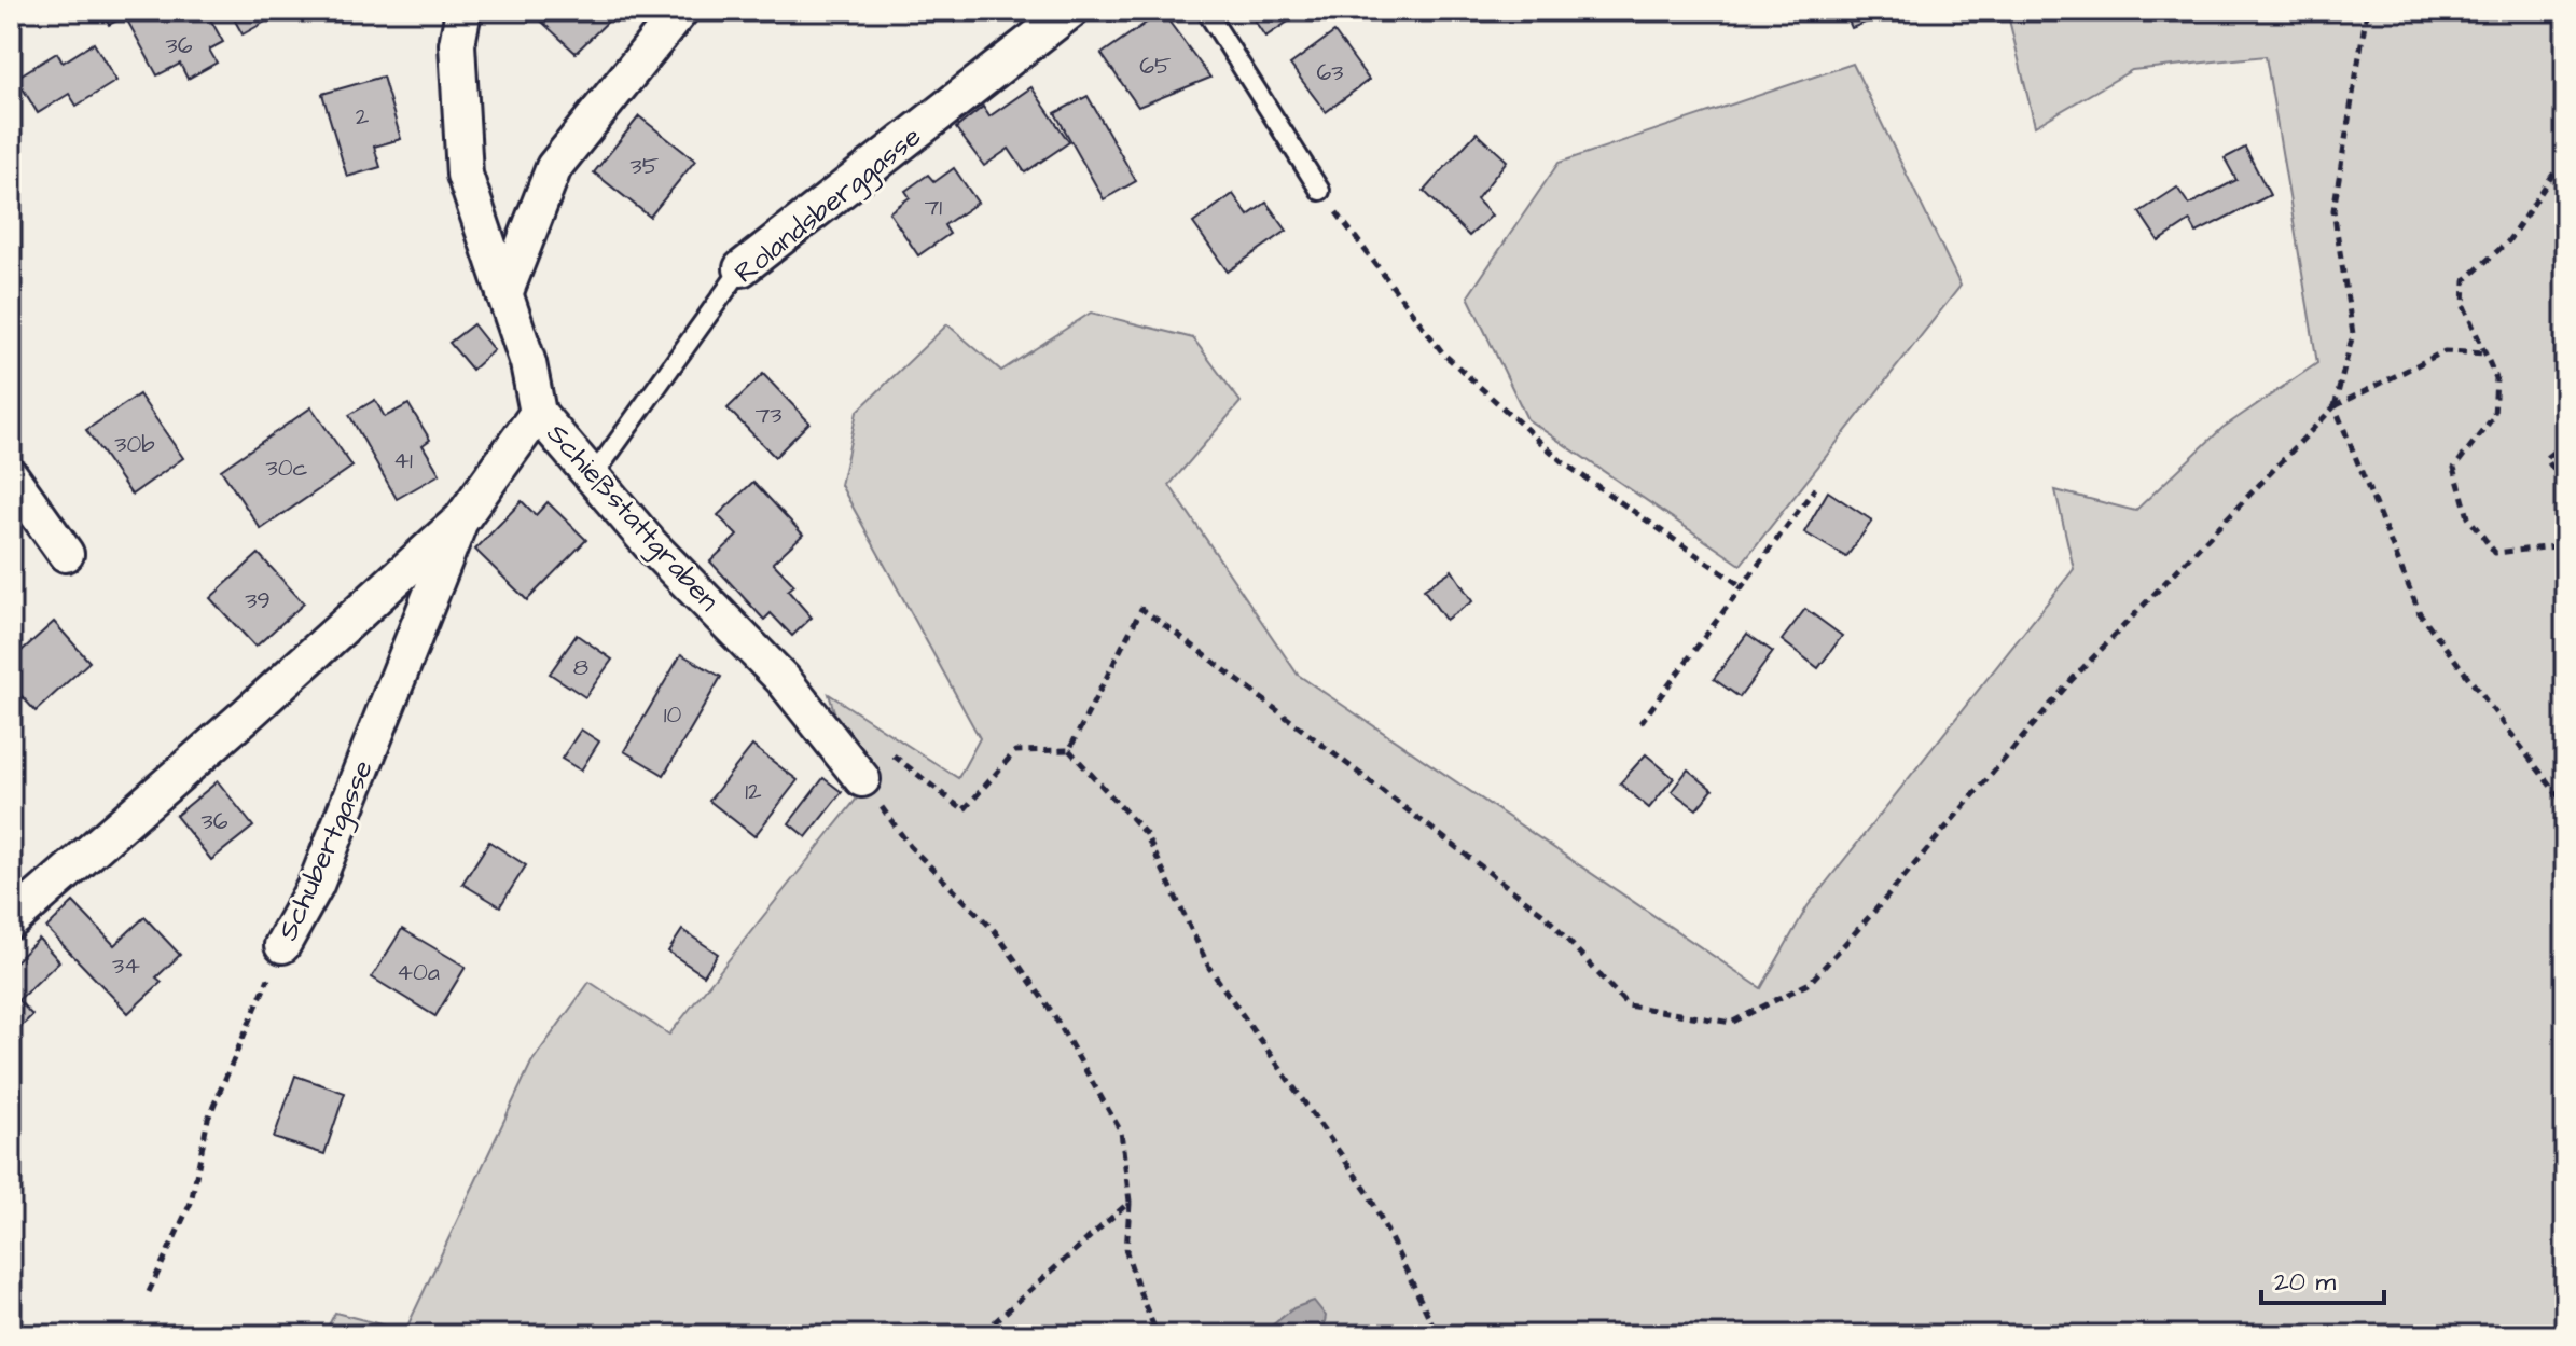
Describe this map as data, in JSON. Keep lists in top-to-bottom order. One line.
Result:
{"streets":{"street":["Rolandsberggasse","Schießstattgraben","Schubertgasse"]},"crossings":[["Rolandsberggasse","Schießstattgraben"],["Schießstattgraben","Schubertgasse"]],"house_numbers":["36","65","63","2","35","71","73","30b","41","30c","39","8","10","12","36","34","40a"],"scale_bar":"20 m"}
